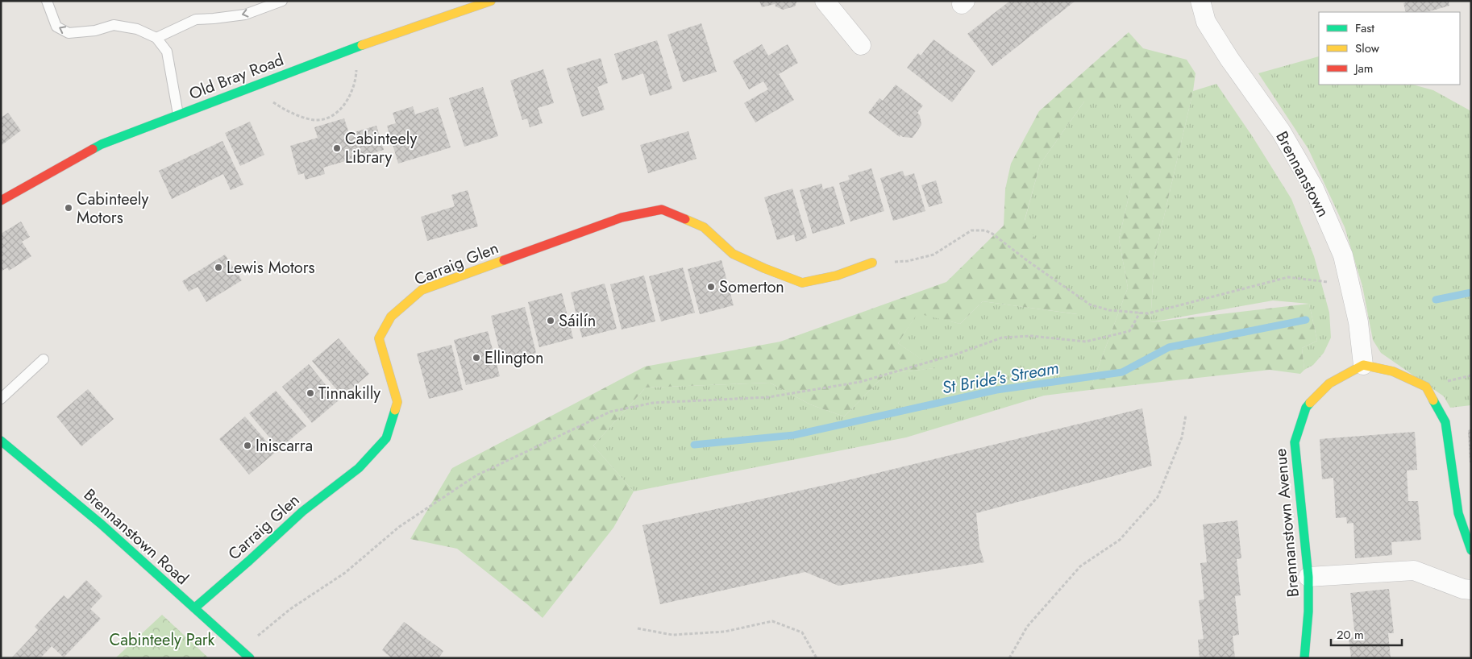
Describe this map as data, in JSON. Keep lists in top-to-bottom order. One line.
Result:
{"streets":{"street":["Old Bray Road","Brennanstown","Carraig Glen","Brennanstown Avenue","Brennanstown Road"]},"crossings":[["Brennanstown","Brennanstown Avenue"],["Carraig Glen","Brennanstown Road"]],"water":["St Bride's Stream"],"parks":["Cabinteely Park"],"places":["Cabinteely Library","Cabinteely Motors","Lewis Motors","Somerton","Sáilín","Ellington","Tinnakilly","Iniscarra"],"legend":["Fast","Slow","Jam"],"scale_bar":"20 m"}
